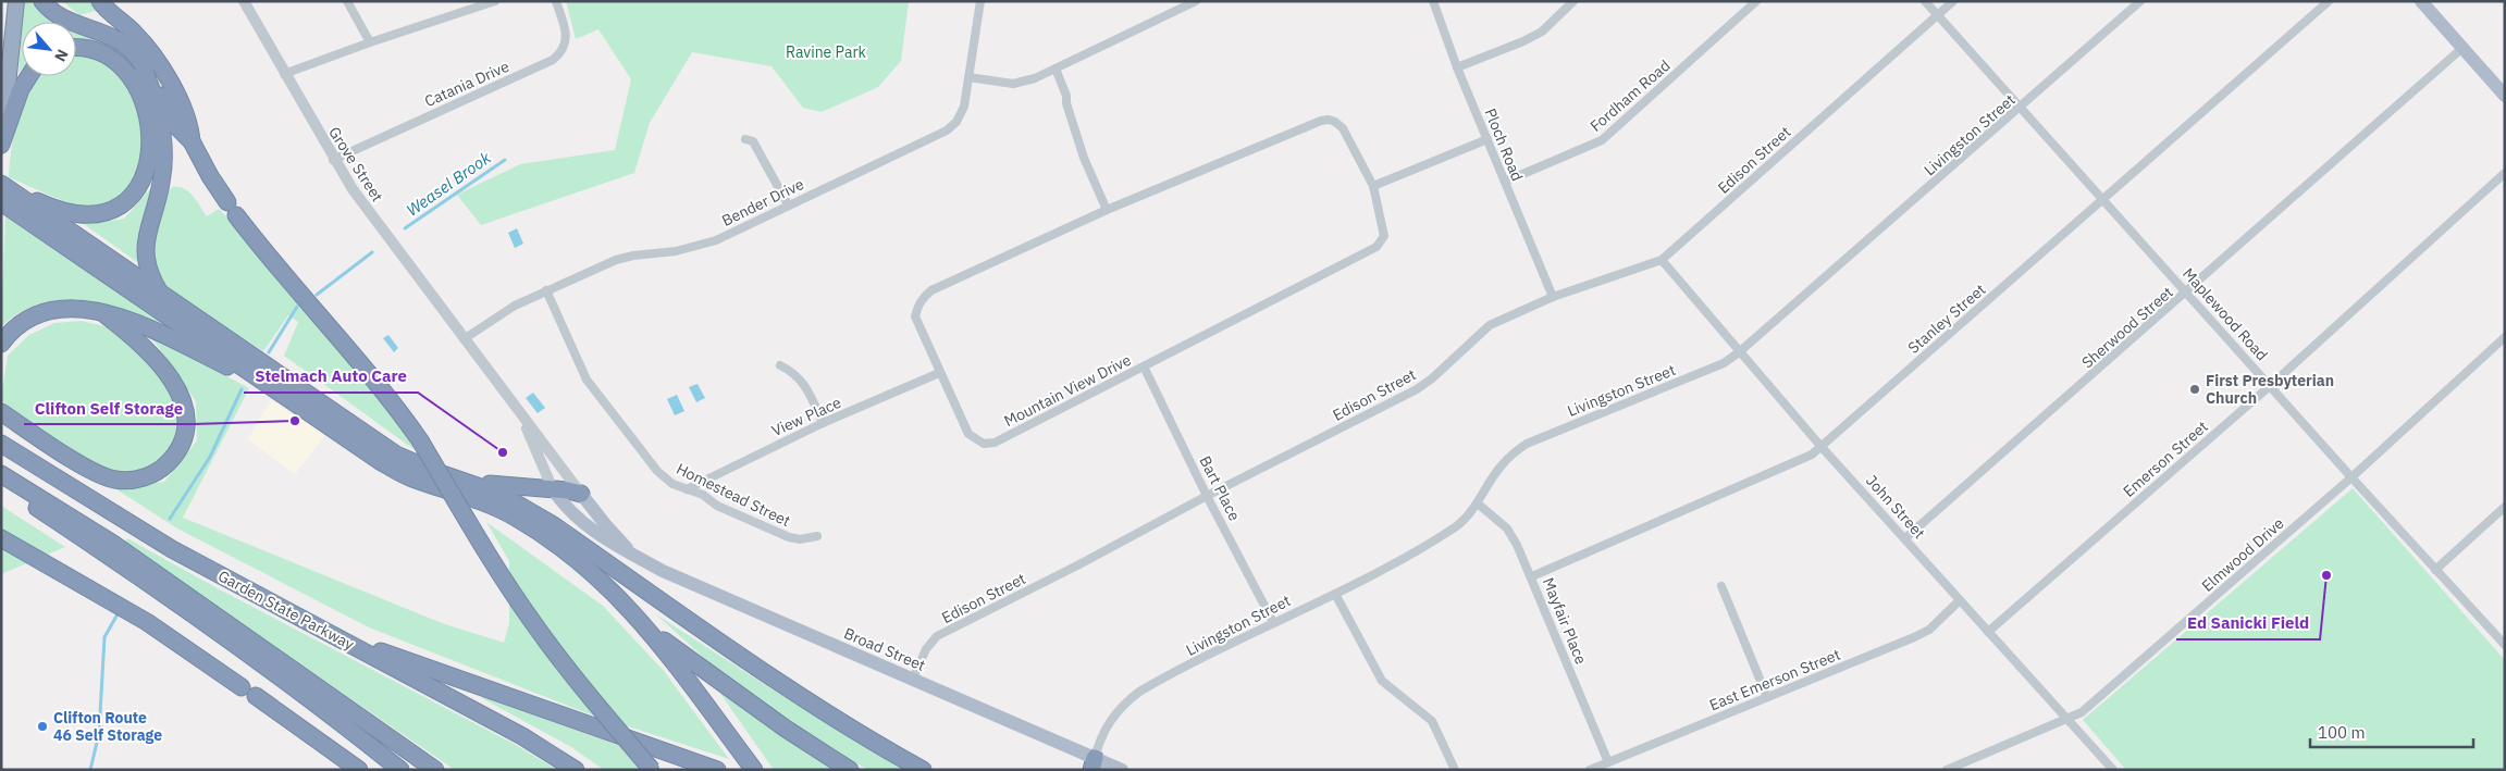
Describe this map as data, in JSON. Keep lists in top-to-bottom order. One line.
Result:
{"streets":{"highway":["Garden State Parkway"],"main road":["Broad Street"],"street":["Catania Drive","Fordham Road","Livingston Street","Ploch Road","Edison Street","Grove Street","Bender Drive","Maplewood Road","Stanley Street","Sherwood Street","Mountain View Drive","View Place","Emerson Street","Bart Place","Homestead Street","John Street","Elmwood Drive","Mayfair Place","East Emerson Street"]},"crossings":[["Catania Drive","Grove Street"],["Fordham Road","Ploch Road"],["Livingston Street","Maplewood Road"],["Livingston Street","Bart Place"],["Livingston Street","John Street"],["Livingston Street","Mayfair Place"],["Livingston Street","Broad Street"],["Ploch Road","Edison Street"],["Edison Street","Maplewood Road"],["Edison Street","Bart Place"],["Edison Street","John Street"],["Edison Street","Broad Street"],["Grove Street","Bender Drive"],["Grove Street","Broad Street"],["Bender Drive","Homestead Street"],["Maplewood Road","Stanley Street"],["Maplewood Road","Sherwood Street"],["Maplewood Road","Emerson Street"],["Maplewood Road","Elmwood Drive"],["Stanley Street","John Street"],["Stanley Street","Mayfair Place"],["Sherwood Street","John Street"],["Mountain View Drive","View Place"],["Mountain View Drive","Bart Place"],["View Place","Homestead Street"],["Emerson Street","John Street"],["John Street","Elmwood Drive"],["John Street","East Emerson Street"],["Mayfair Place","East Emerson Street"]],"water":["Weasel Brook"],"parks":["Ravine Park"],"places":["First Presbyterian Church","Clifton Self Storage","Stelmach Auto Care","Ed Sanicki Field","Clifton Route 46 Self Storage"],"scale_bar":"100 m","north":"bottom right"}
